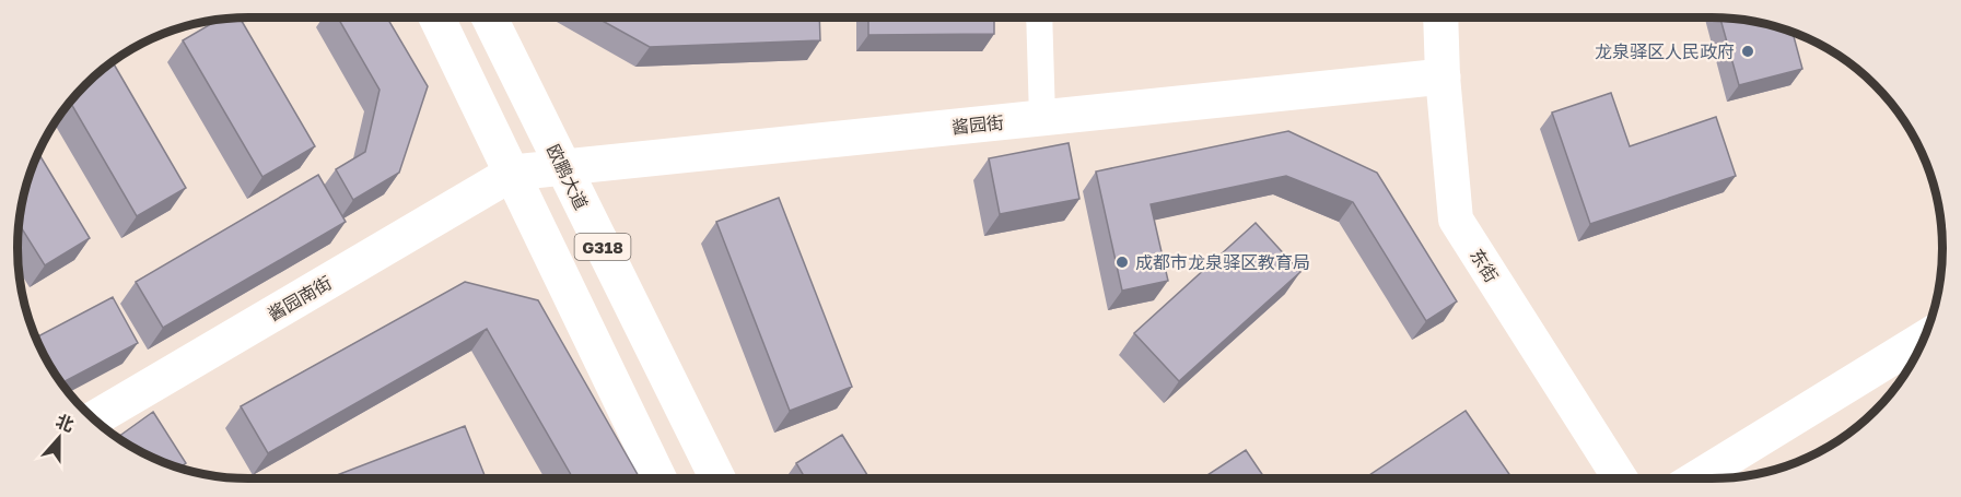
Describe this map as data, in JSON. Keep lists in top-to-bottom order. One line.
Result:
{"streets":{"main road":["酱园街","欧鹏大道","G318","酱园南街"],"street":["东街"]},"crossings":[["酱园街","欧鹏大道"],["酱园街","G318"],["酱园街","东街"],["酱园街","酱园南街"],["G318","酱园南街"]],"places":["龙泉驿区人民政府","成都市龙泉驿区教育局"],"north":"top"}
